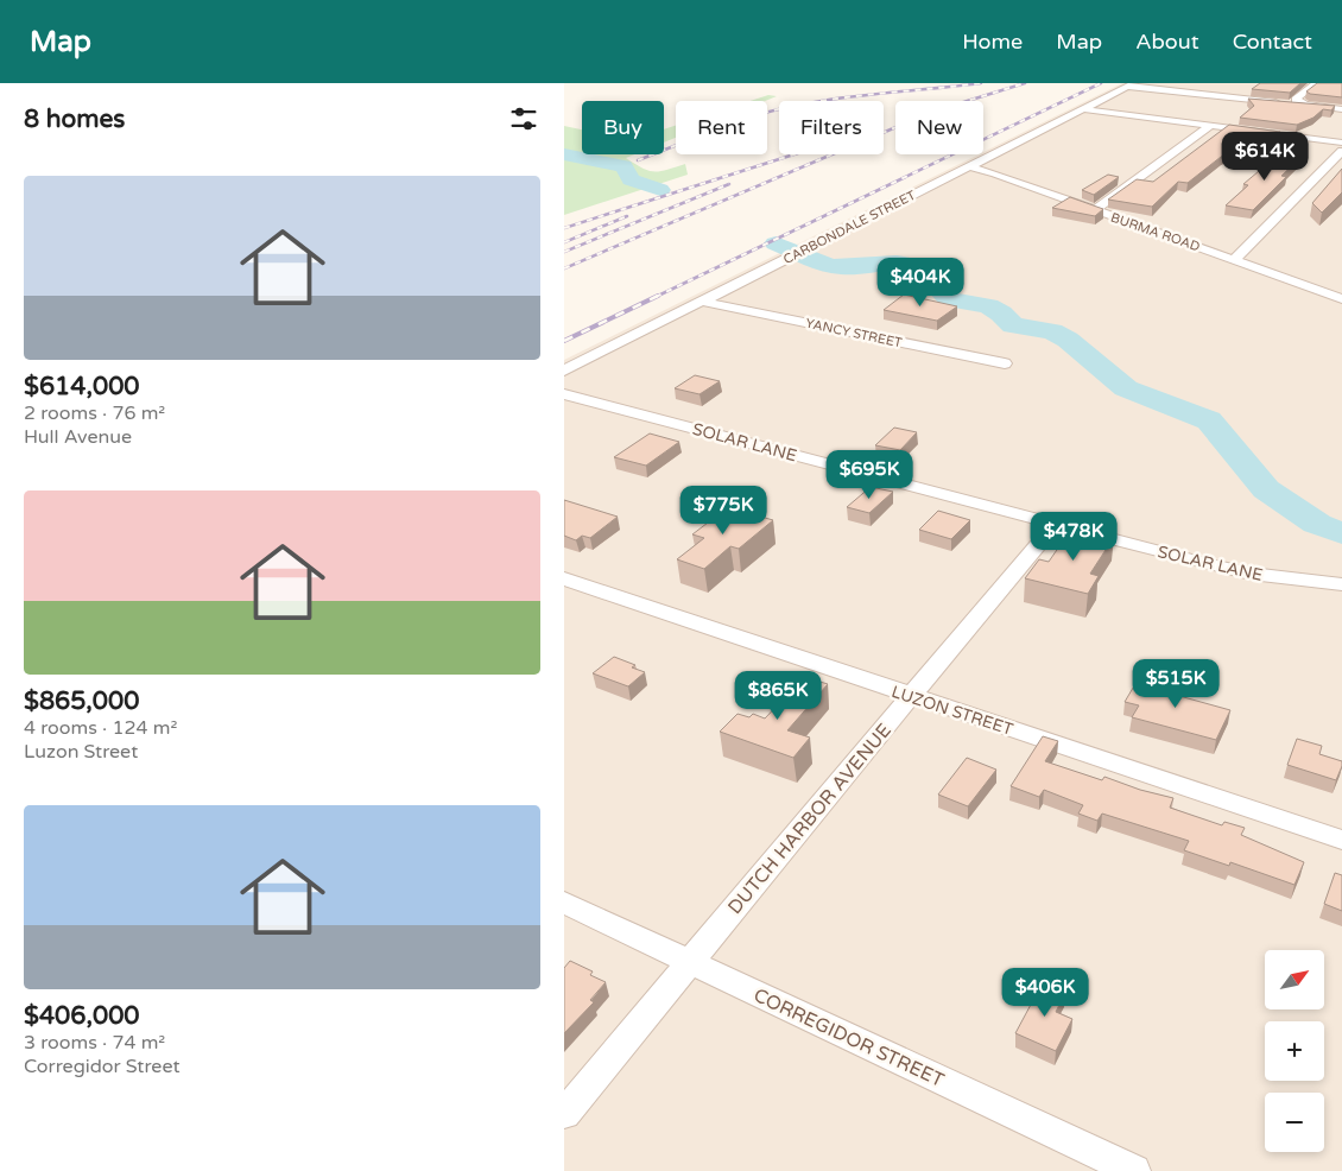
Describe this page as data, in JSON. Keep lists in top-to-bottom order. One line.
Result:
{"streets":{"street":["CARBONDALE STREET","BURMA ROAD","YANCY STREET","SOLAR LANE","LUZON STREET","DUTCH HARBOR AVENUE","CORREGIDOR STREET"]},"crossings":[["CARBONDALE STREET","BURMA ROAD"],["CARBONDALE STREET","YANCY STREET"],["SOLAR LANE","DUTCH HARBOR AVENUE"],["LUZON STREET","DUTCH HARBOR AVENUE"],["DUTCH HARBOR AVENUE","CORREGIDOR STREET"]],"north":"top right","page":{"header":"Map","nav":["Home","Map","About","Contact"],"heading":"8 homes","chip":["Buy","Rent","Filters","New"],"price":["$614K","$404K","$695K","$775K","$478K","$515K","$865K","$406K"],"list":[{"name":"$614,000","note":"2 rooms · 76 m² · Hull Avenue"},{"name":"$865,000","note":"4 rooms · 124 m² · Luzon Street"},{"name":"$406,000","note":"3 rooms · 74 m² · Corregidor Street"}],"map_buttons":["+","−"]}}
